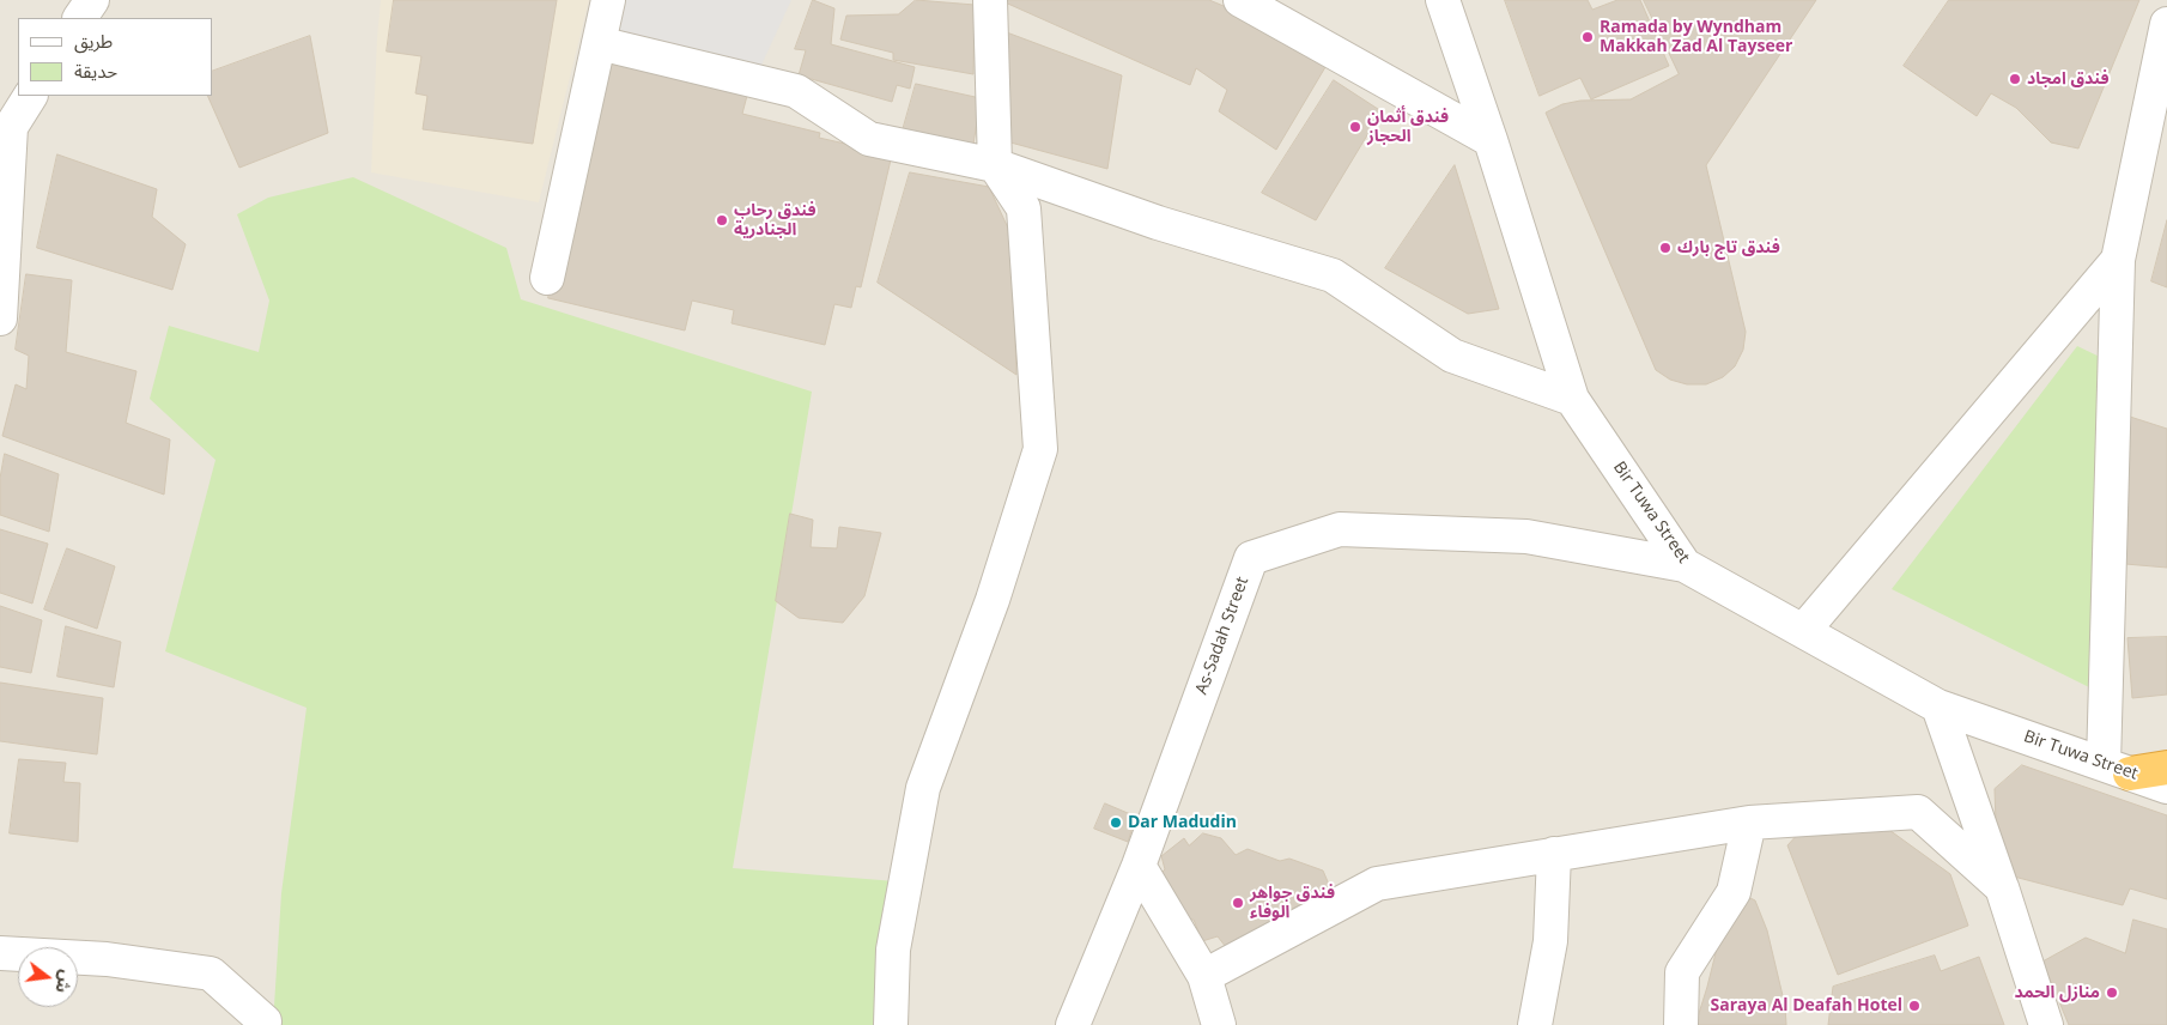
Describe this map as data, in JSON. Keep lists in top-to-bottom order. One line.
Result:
{"streets":{"street":["Bir Tuwa Street","As-Sadah Street"]},"crossings":[["Bir Tuwa Street","As-Sadah Street"]],"places":["Ramada by Wyndham Makkah Zad Al Tayseer","فندق امجاد","فندق أثمان الحجاز","فندق رحاب الجنادرية","فندق تاج بارك","Dar Madudin","فندق جواهر الوفاء","منازل الحمد","Saraya Al Deafah Hotel"],"legend":["طريق","حديقة"],"north":"right"}
